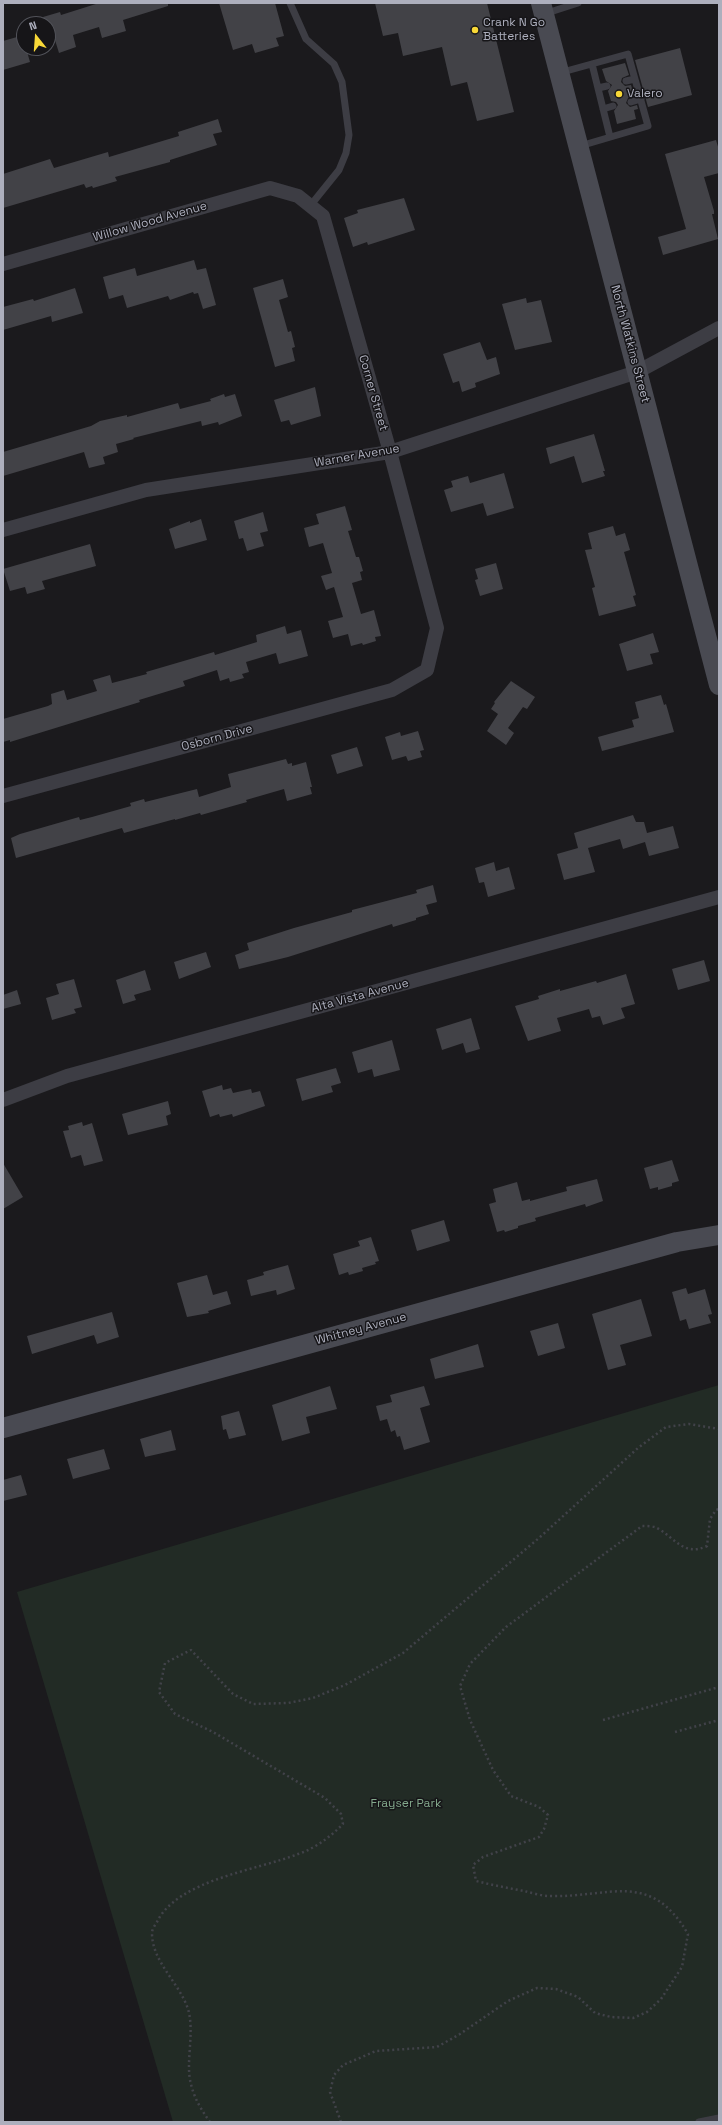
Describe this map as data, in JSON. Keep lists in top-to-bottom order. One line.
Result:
{"streets":{"main road":["North Watkins Street","Whitney Avenue"],"street":["Willow Wood Avenue","Corner Street","Warner Avenue","Osborn Drive","Alta Vista Avenue"]},"crossings":[["Willow Wood Avenue","Corner Street"],["North Watkins Street","Warner Avenue"],["Corner Street","Warner Avenue"],["Corner Street","Osborn Drive"]],"parks":["Frayser Park"],"places":["Crank N Go Batteries","Valero"],"north":"top"}
